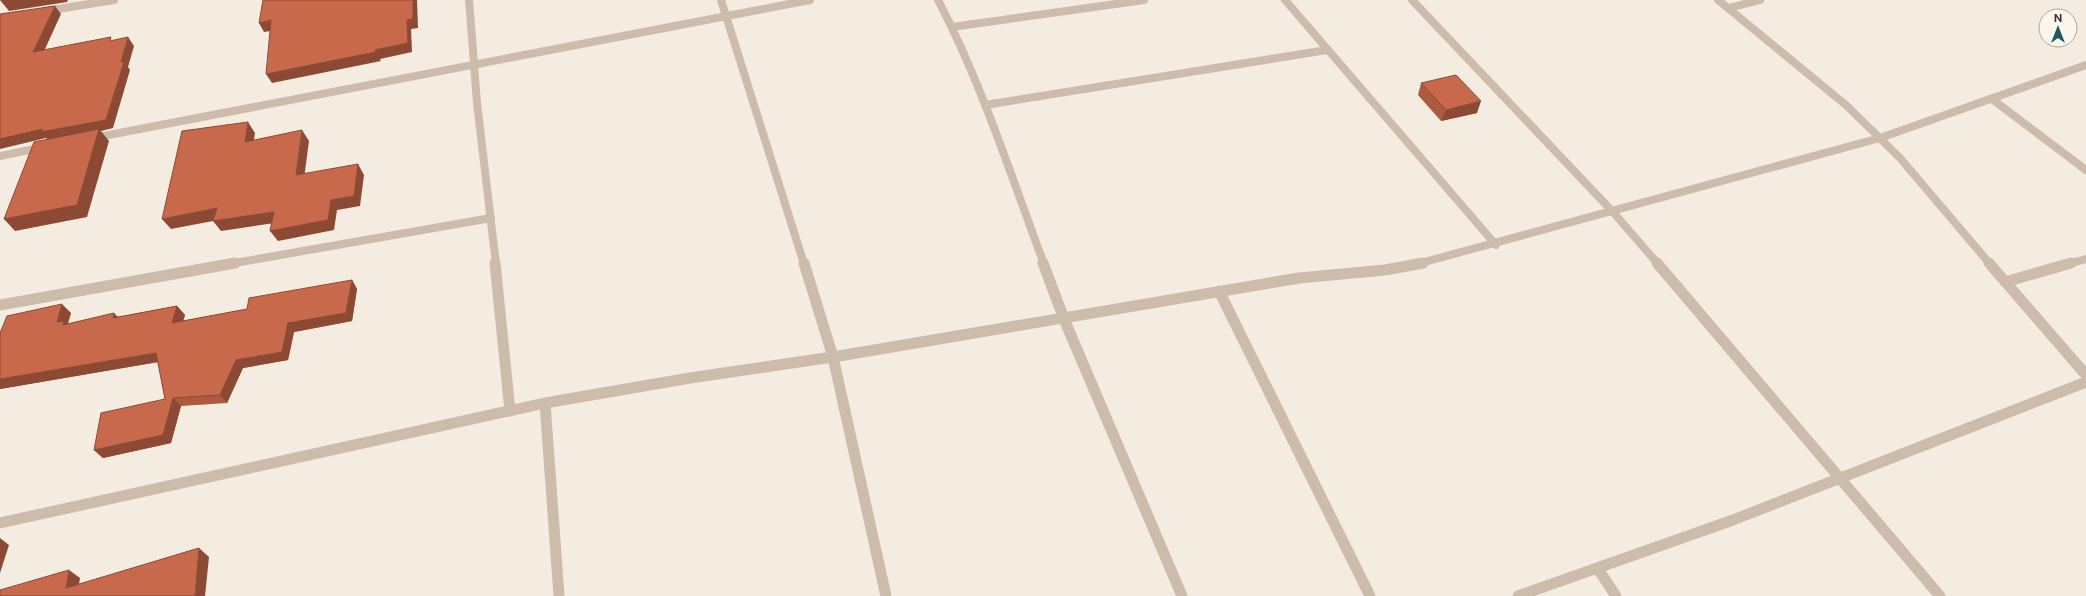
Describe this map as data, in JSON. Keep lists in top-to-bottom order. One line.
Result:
{"north":"top"}
